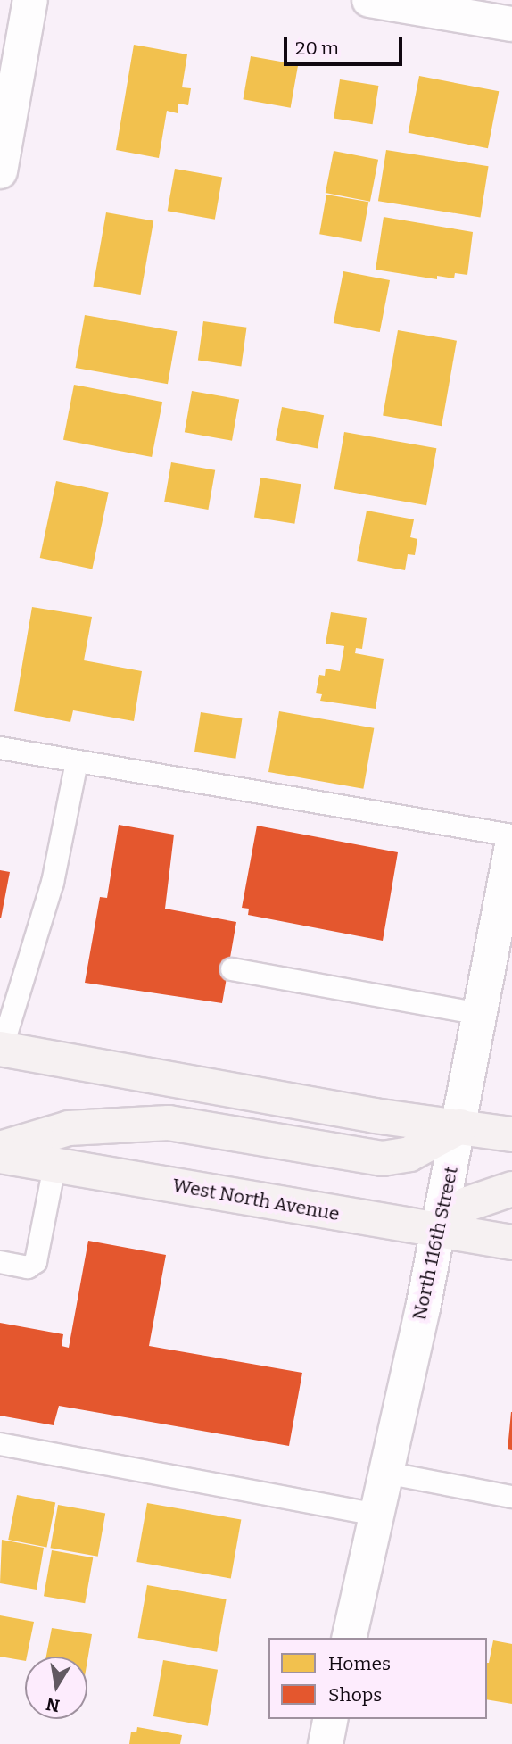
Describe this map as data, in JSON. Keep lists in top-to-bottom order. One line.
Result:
{"streets":{"main road":["West North Avenue"],"street":["North 116th Street"]},"crossings":[["West North Avenue","North 116th Street"]],"legend":["Homes","Shops"],"scale_bar":"20 m","north":"bottom"}
